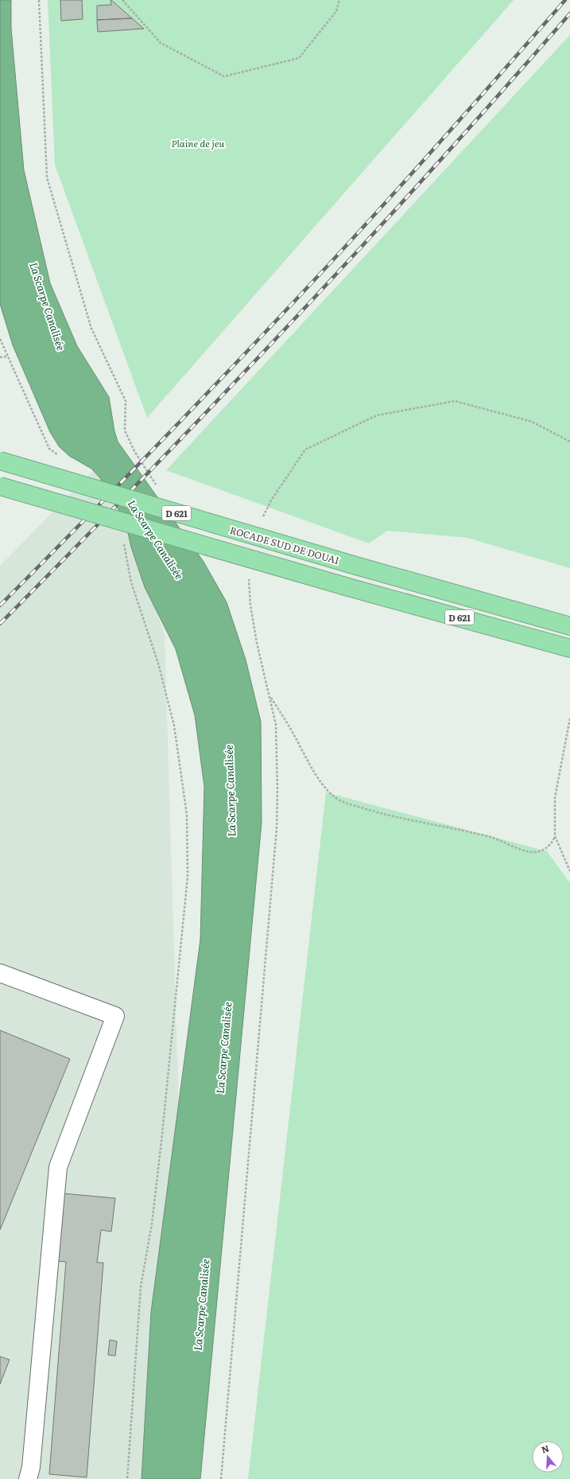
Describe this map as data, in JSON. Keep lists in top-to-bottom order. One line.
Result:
{"streets":{"highway":["D 621","ROCADE SUD DE DOUAI"]},"water":["La Scarpe Canalisée"],"parks":["Plaine de jeu"],"north":"top"}
